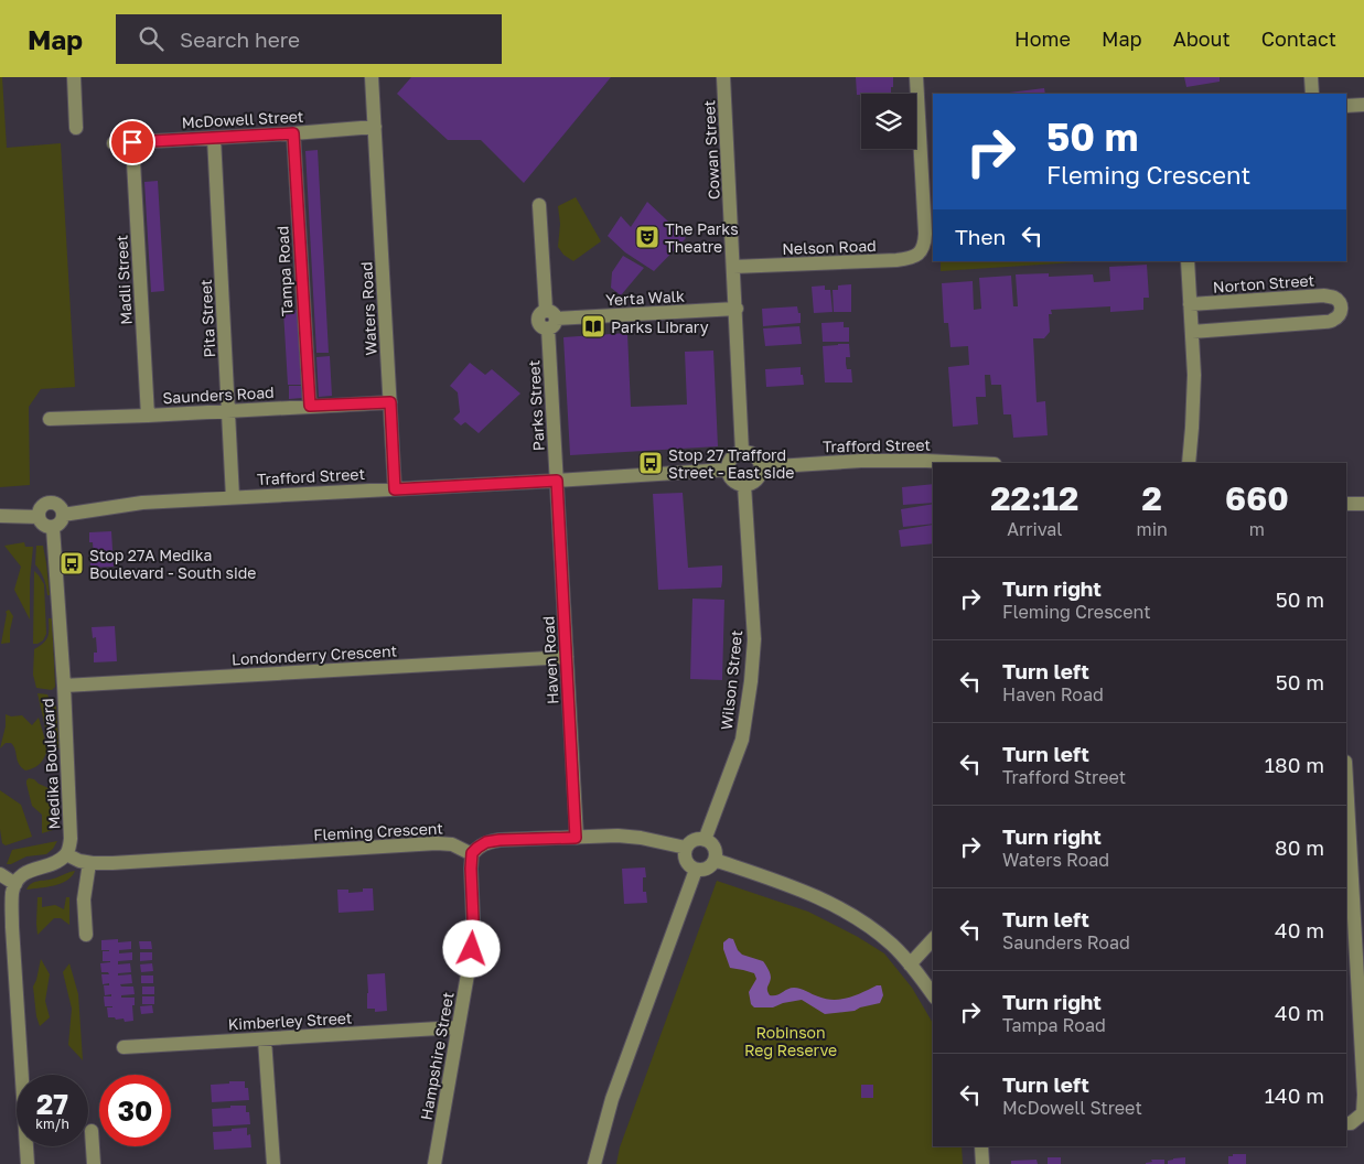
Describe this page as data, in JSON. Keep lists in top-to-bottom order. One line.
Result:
{"streets":{"street":["McDowell Street","Cowan Street","Nelson Road","Tampa Road","Madli Street","Norton Street","Yerta Walk","Waters Road","Pita Street","Saunders Road","Parks Street","Trafford Street","Londonderry Crescent","Haven Road","Wilson Street","Medika Boulevard","Fleming Crescent","Kimberley Street","Hampshire Street"]},"crossings":[["McDowell Street","Tampa Road"],["McDowell Street","Madli Street"],["McDowell Street","Waters Road"],["McDowell Street","Pita Street"],["Cowan Street","Nelson Road"],["Cowan Street","Yerta Walk"],["Cowan Street","Trafford Street"],["Cowan Street","Wilson Street"],["Tampa Road","Saunders Road"],["Madli Street","Saunders Road"],["Yerta Walk","Parks Street"],["Waters Road","Saunders Road"],["Waters Road","Trafford Street"],["Pita Street","Saunders Road"],["Pita Street","Trafford Street"],["Parks Street","Trafford Street"],["Parks Street","Haven Road"],["Trafford Street","Haven Road"],["Trafford Street","Wilson Street"],["Trafford Street","Medika Boulevard"],["Londonderry Crescent","Haven Road"],["Londonderry Crescent","Medika Boulevard"],["Medika Boulevard","Fleming Crescent"],["Fleming Crescent","Hampshire Street"],["Kimberley Street","Hampshire Street"]],"parks":["Robinson Reg Reserve"],"places":{"theatre":["The Parks Theatre"],"library":["Parks Library"],"bus stop":["Stop 27 Trafford Street - East side","Stop 27A Medika Boulevard - South side"]},"page":{"header":"Map","search":"Search here","nav":["Home","Map","About","Contact"],"turn":["50 m","Fleming Crescent"],"then":"Then","eta":["22:12","Arrival","2","min","660","m"],"list":[{"name":"Turn right","note":"Fleming Crescent","value":"50 m"},{"name":"Turn left","note":"Haven Road","value":"50 m"},{"name":"Turn left","note":"Trafford Street","value":"180 m"},{"name":"Turn right","note":"Waters Road","value":"80 m"},{"name":"Turn left","note":"Saunders Road","value":"40 m"},{"name":"Turn right","note":"Tampa Road","value":"40 m"},{"name":"Turn left","note":"McDowell Street","value":"140 m"}],"speed":"27 km/h","limit":"30"}}
